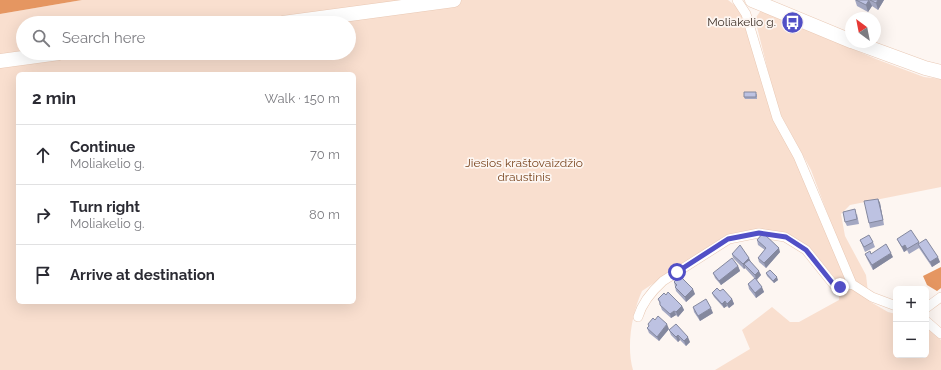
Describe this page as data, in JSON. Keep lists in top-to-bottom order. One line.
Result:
{"parks":["Jiesios kraštovaizdžio draustinis"],"places":{"bus stop":["Moliakelio g."]},"north":"top left","page":{"search":"Search here","heading":["2 min","Walk · 150 m"],"list":[["Continue","Moliakelio g.","70 m"],["Turn right","Moliakelio g.","80 m"],"Arrive at destination"],"map_buttons":["+","−"]}}
